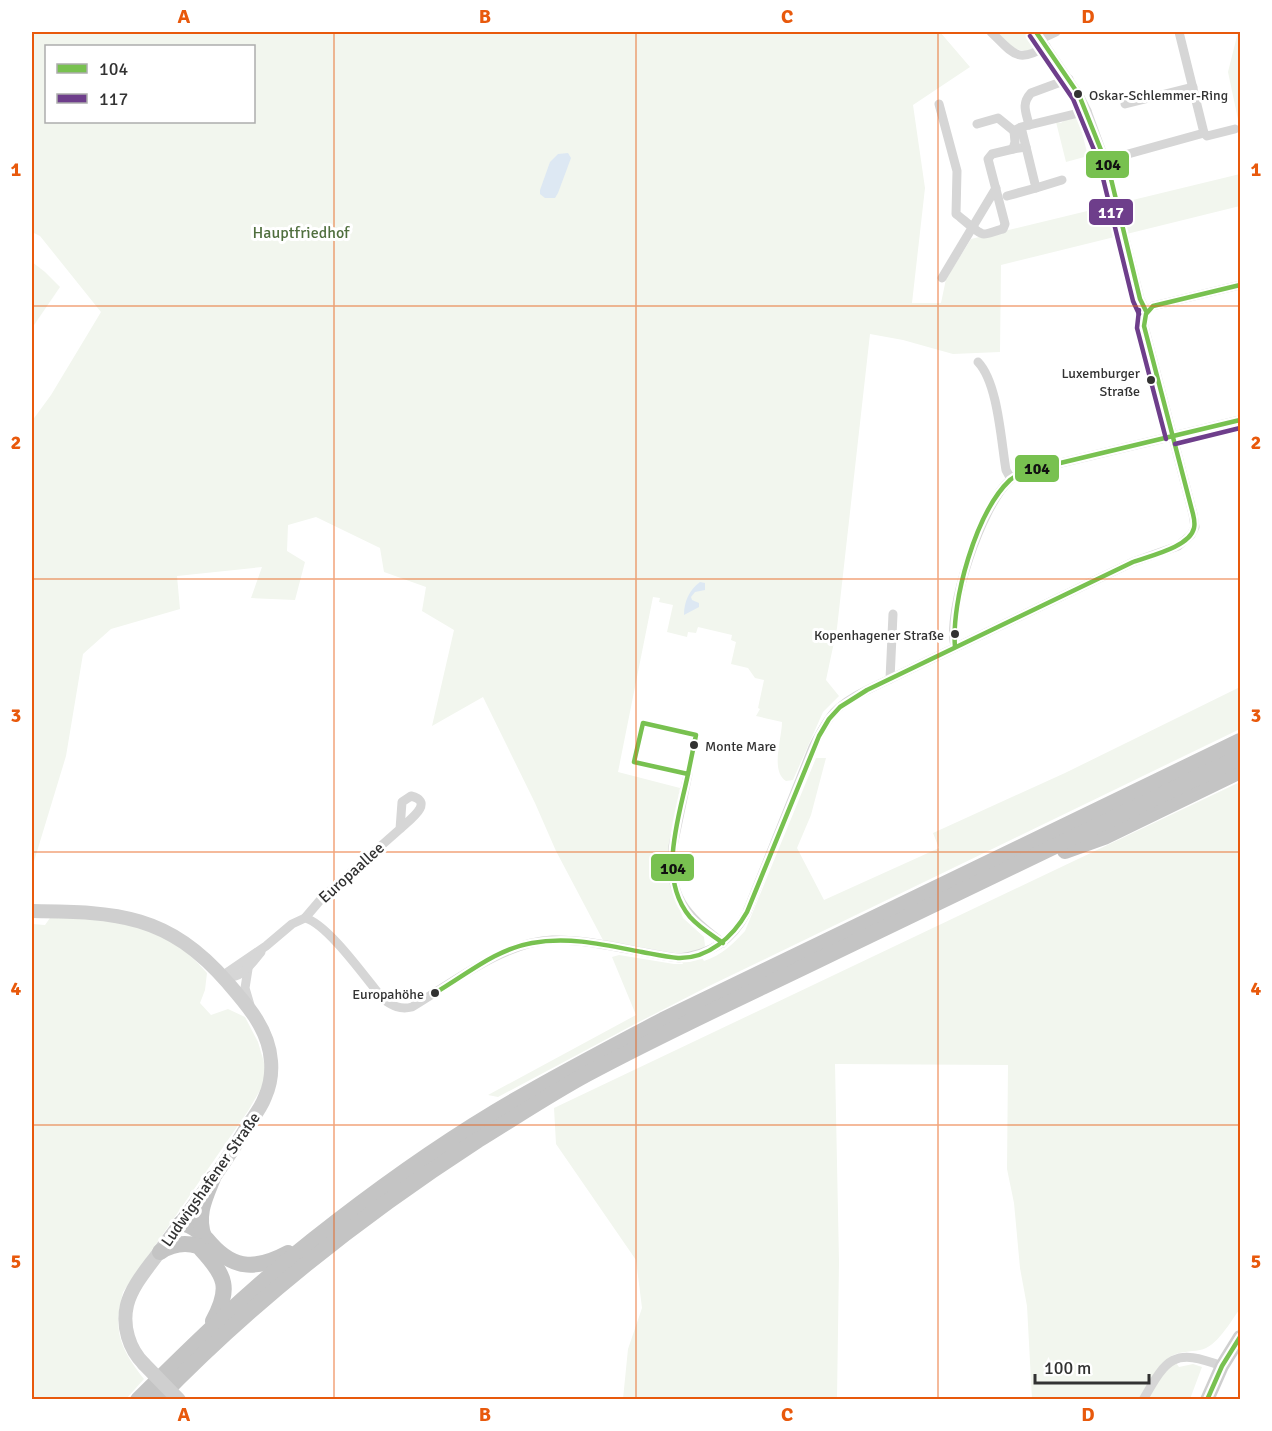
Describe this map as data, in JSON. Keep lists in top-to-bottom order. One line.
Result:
{"streets":{"street":["Europaallee","Ludwigshafener Straße"]},"crossings":[["Europaallee","Ludwigshafener Straße"]],"parks":["Hauptfriedhof"],"places":["Oskar-Schlemmer-Ring","Luxemburger Straße","Kopenhagener Straße","Monte Mare","Europahöhe"],"lines":["transit line 104","transit line 117"],"legend":["104","117"],"scale_bar":"100 m","grid":{"columns":["A","B","C","D"],"rows":["1","2","3","4","5"]}}
